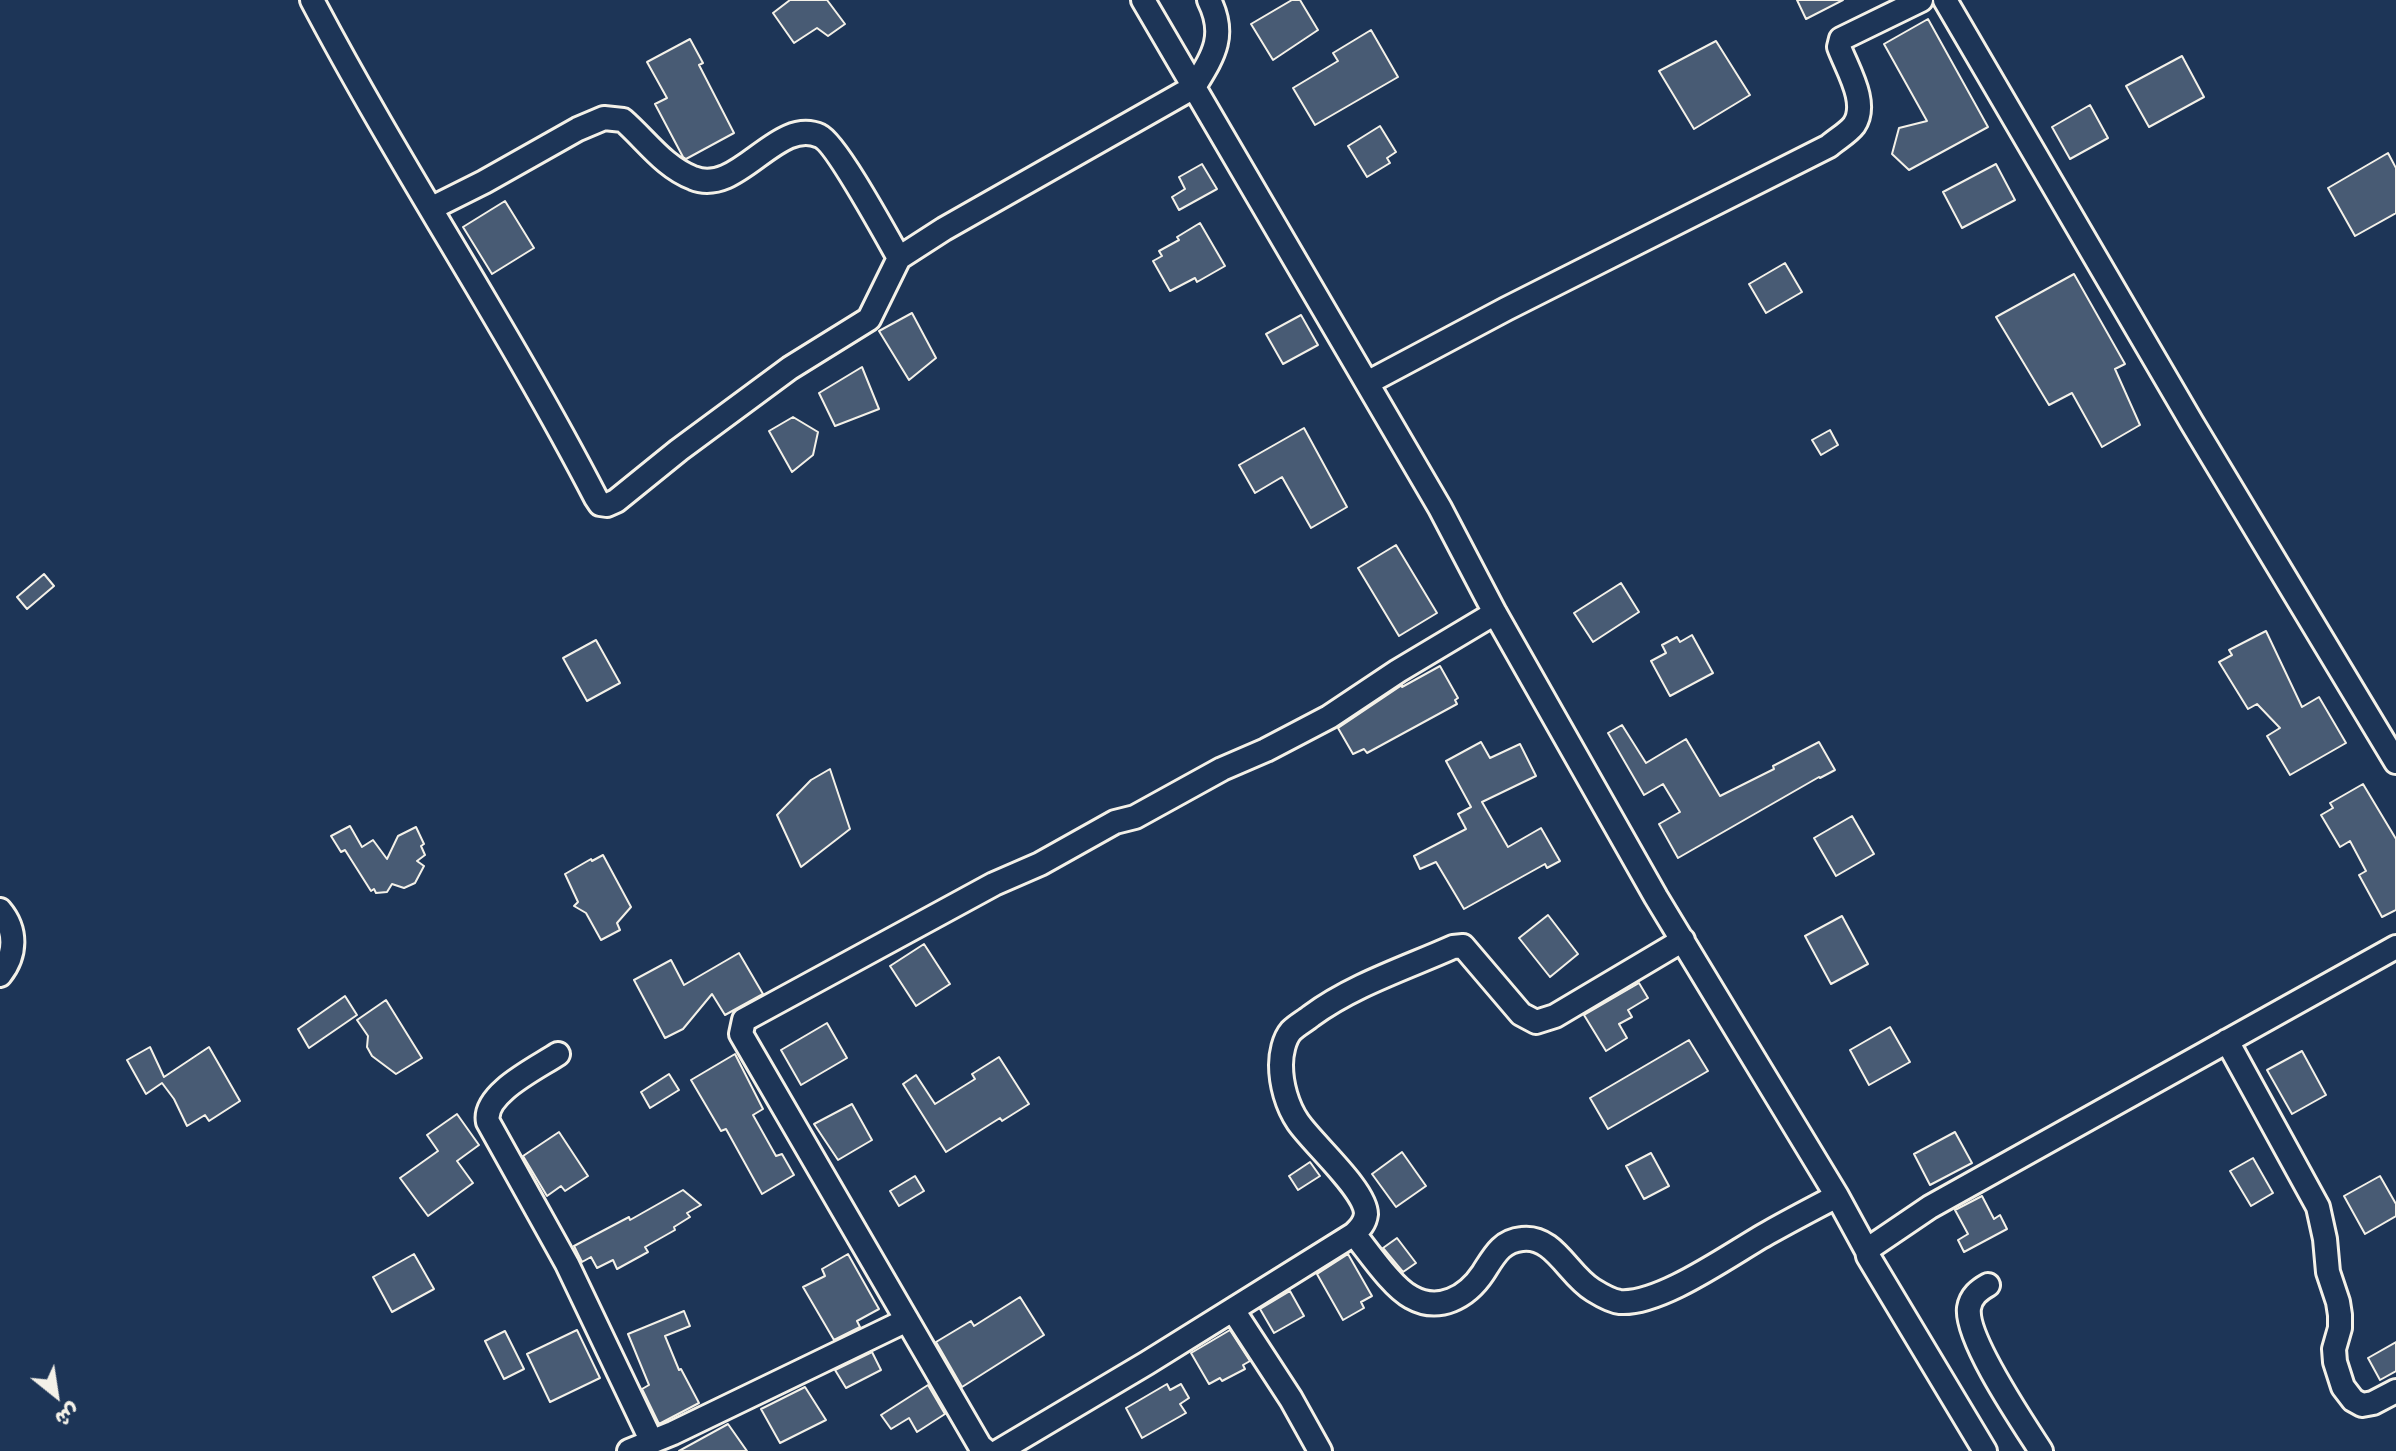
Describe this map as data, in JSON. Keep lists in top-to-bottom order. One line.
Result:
{"north":"bottom right"}
